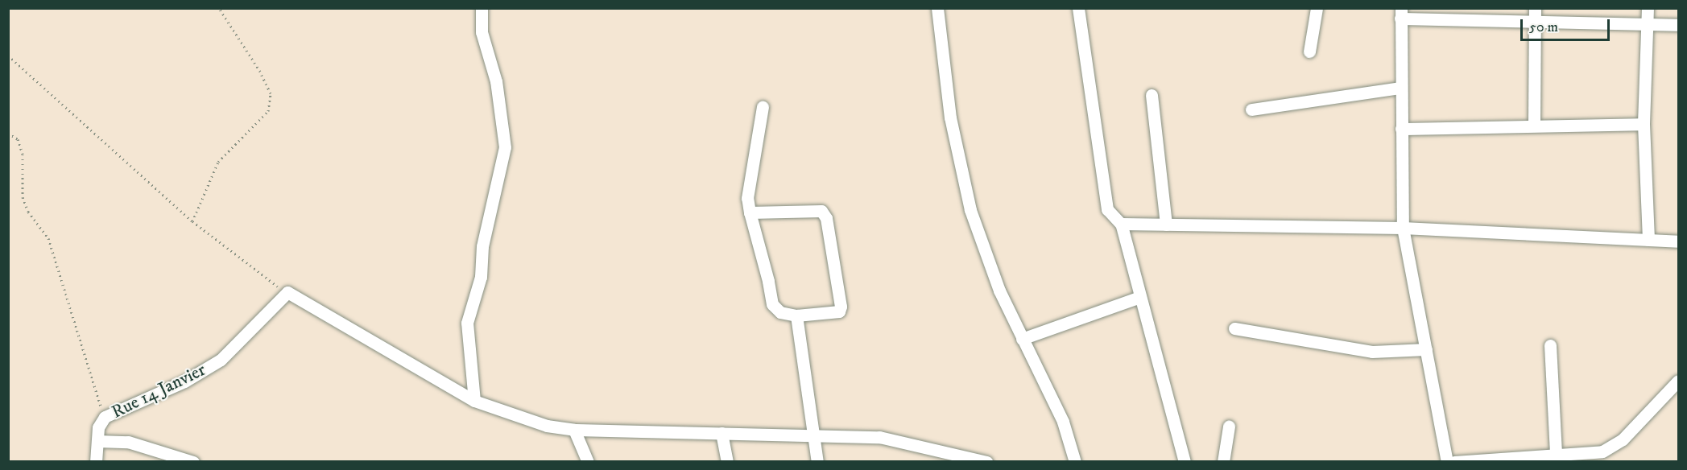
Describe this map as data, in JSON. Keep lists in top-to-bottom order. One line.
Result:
{"streets":{"street":["Rue 14 Janvier"]},"scale_bar":"50 m"}
